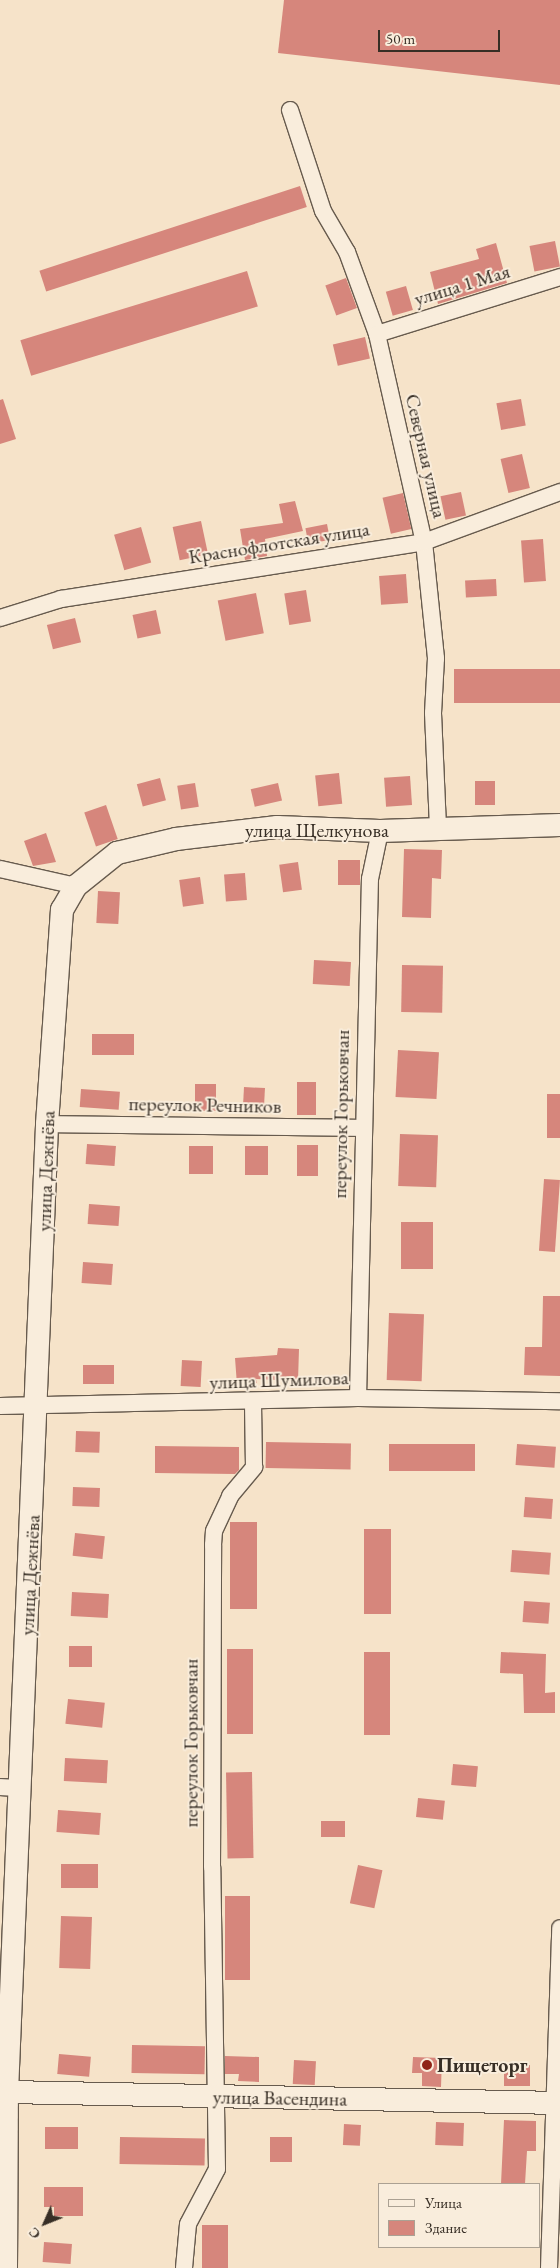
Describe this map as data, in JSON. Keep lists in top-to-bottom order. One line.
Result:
{"streets":{"main road":["улица Щелкунова","улица Дежнёва","улица Васендина"],"street":["улица 1 Мая","Северная улица","Краснофлотская улица","переулок Речников","переулок Горьковчан","улица Шумилова"]},"crossings":[["улица 1 Мая","Северная улица"],["Северная улица","Краснофлотская улица"],["Северная улица","улица Щелкунова"],["улица Щелкунова","переулок Горьковчан"],["улица Щелкунова","улица Дежнёва"],["переулок Речников","переулок Горьковчан"],["переулок Речников","улица Дежнёва"],["переулок Горьковчан","улица Шумилова"],["переулок Горьковчан","улица Васендина"],["улица Дежнёва","улица Шумилова"],["улица Дежнёва","улица Васендина"]],"places":["Пищеторг"],"legend":["Улица","Здание"],"scale_bar":"50 m","north":"bottom left"}
